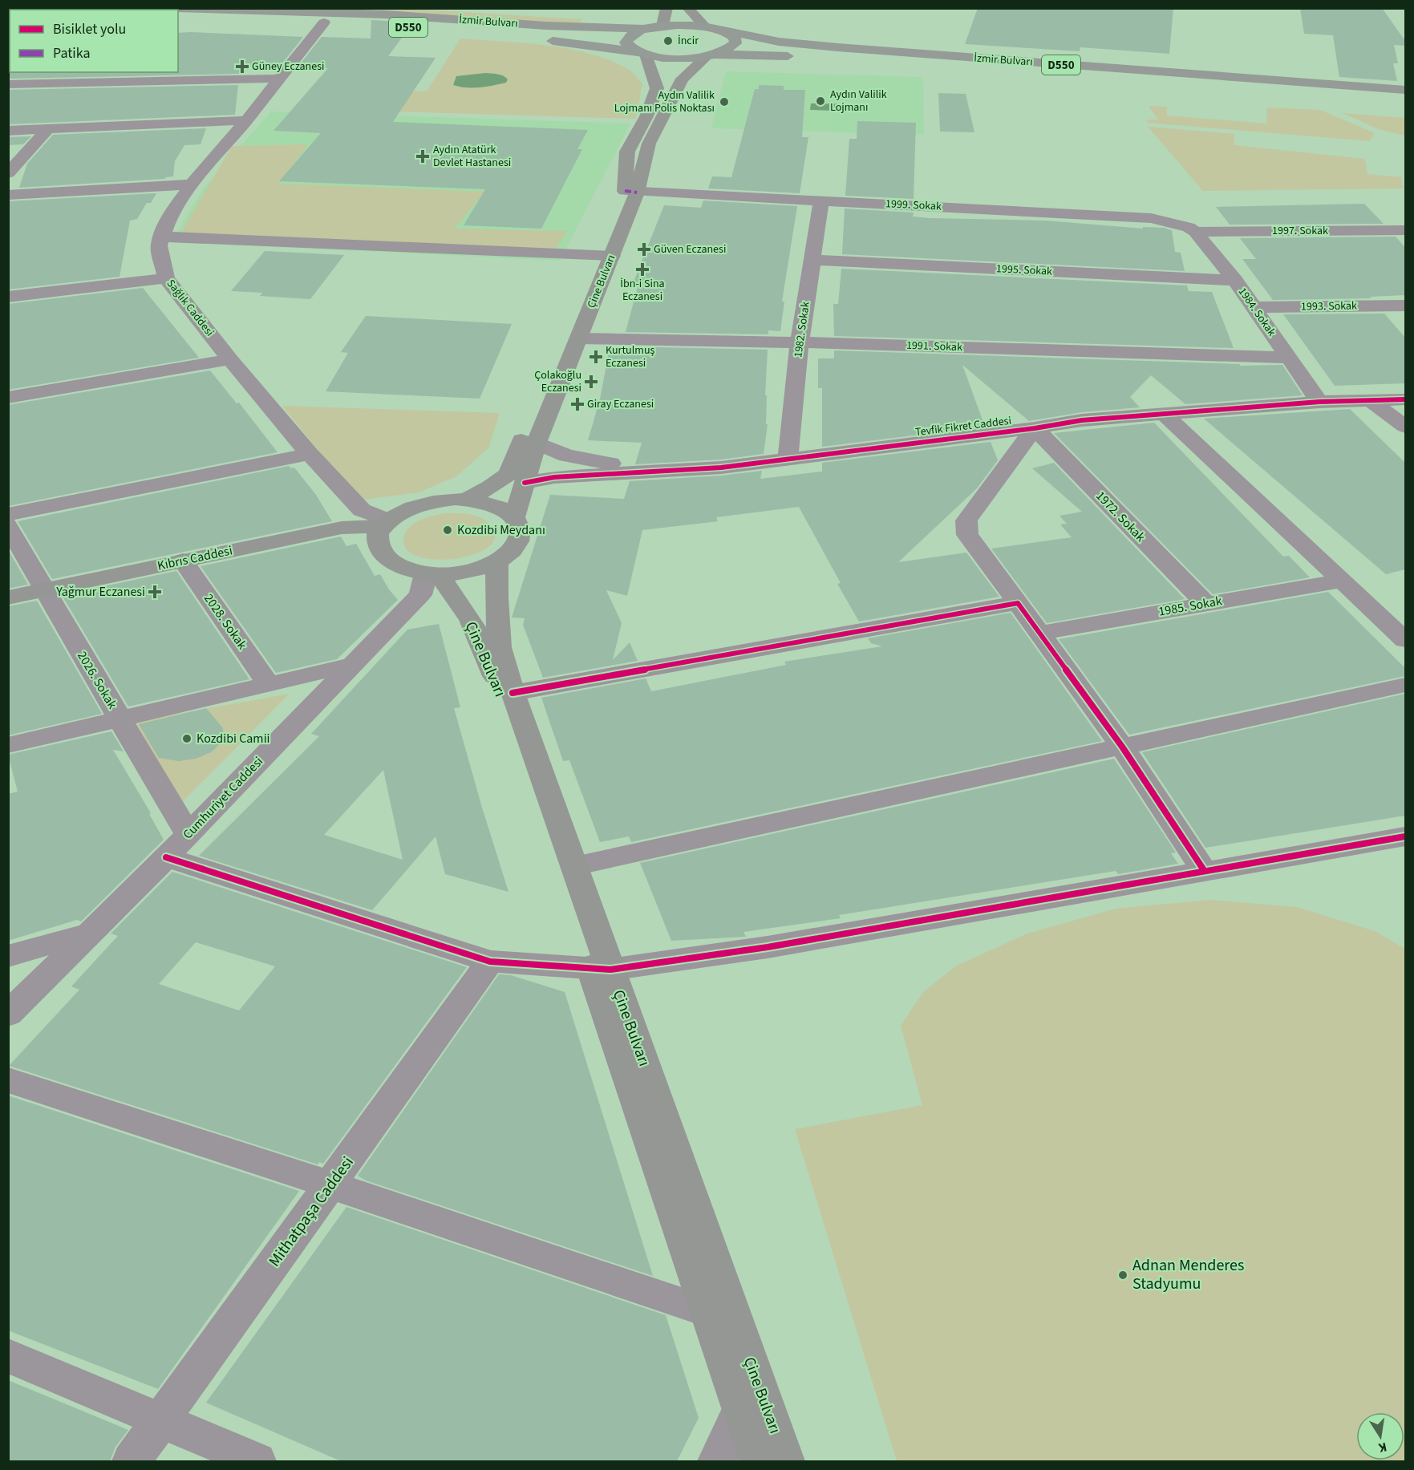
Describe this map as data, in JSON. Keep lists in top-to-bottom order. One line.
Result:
{"streets":{"highway":["İzmir Bulvarı","D550"],"main road":["Çine Bulvarı","Kıbrıs Caddesi"],"street":["1999. Sokak","1997. Sokak","1995. Sokak","1993. Sokak","Sağlık Caddesi","1984. Sokak","1982. Sokak","1991. Sokak","Tevfik Fikret Caddesi","1972. Sokak","1985. Sokak","2028. Sokak","2026. Sokak","Cumhuriyet Caddesi","Mithatpaşa Caddesi"]},"crossings":[["İzmir Bulvarı","D550"],["İzmir Bulvarı","Çine Bulvarı"],["İzmir Bulvarı","Sağlık Caddesi"],["D550","Çine Bulvarı"],["1999. Sokak","1997. Sokak"],["1999. Sokak","Çine Bulvarı"],["1999. Sokak","1984. Sokak"],["1999. Sokak","1982. Sokak"],["1997. Sokak","1984. Sokak"],["1995. Sokak","1984. Sokak"],["1995. Sokak","1982. Sokak"],["Çine Bulvarı","1991. Sokak"],["Çine Bulvarı","Tevfik Fikret Caddesi"],["Çine Bulvarı","Cumhuriyet Caddesi"],["1993. Sokak","1984. Sokak"],["Sağlık Caddesi","Kıbrıs Caddesi"],["1984. Sokak","1991. Sokak"],["1984. Sokak","Tevfik Fikret Caddesi"],["1982. Sokak","1991. Sokak"],["1982. Sokak","Tevfik Fikret Caddesi"],["Tevfik Fikret Caddesi","1972. Sokak"],["1972. Sokak","1985. Sokak"],["Kıbrıs Caddesi","2028. Sokak"],["Kıbrıs Caddesi","2026. Sokak"],["2026. Sokak","Cumhuriyet Caddesi"]],"places":{"other":["İncir","Aydın Valilik Lojmanı","Aydın Valilik Lojmanı Polis Noktası","Kozdibi Meydanı","Kozdibi Camii","Adnan Menderes Stadyumu"],"health":["Güney Eczanesi","Aydın Atatürk Devlet Hastanesi","Güven Eczanesi","İbn-i Sina Eczanesi","Kurtulmuş Eczanesi","Çolakoğlu Eczanesi","Giray Eczanesi","Yağmur Eczanesi"]},"legend":["Bisiklet yolu","Patika"],"north":"bottom"}
